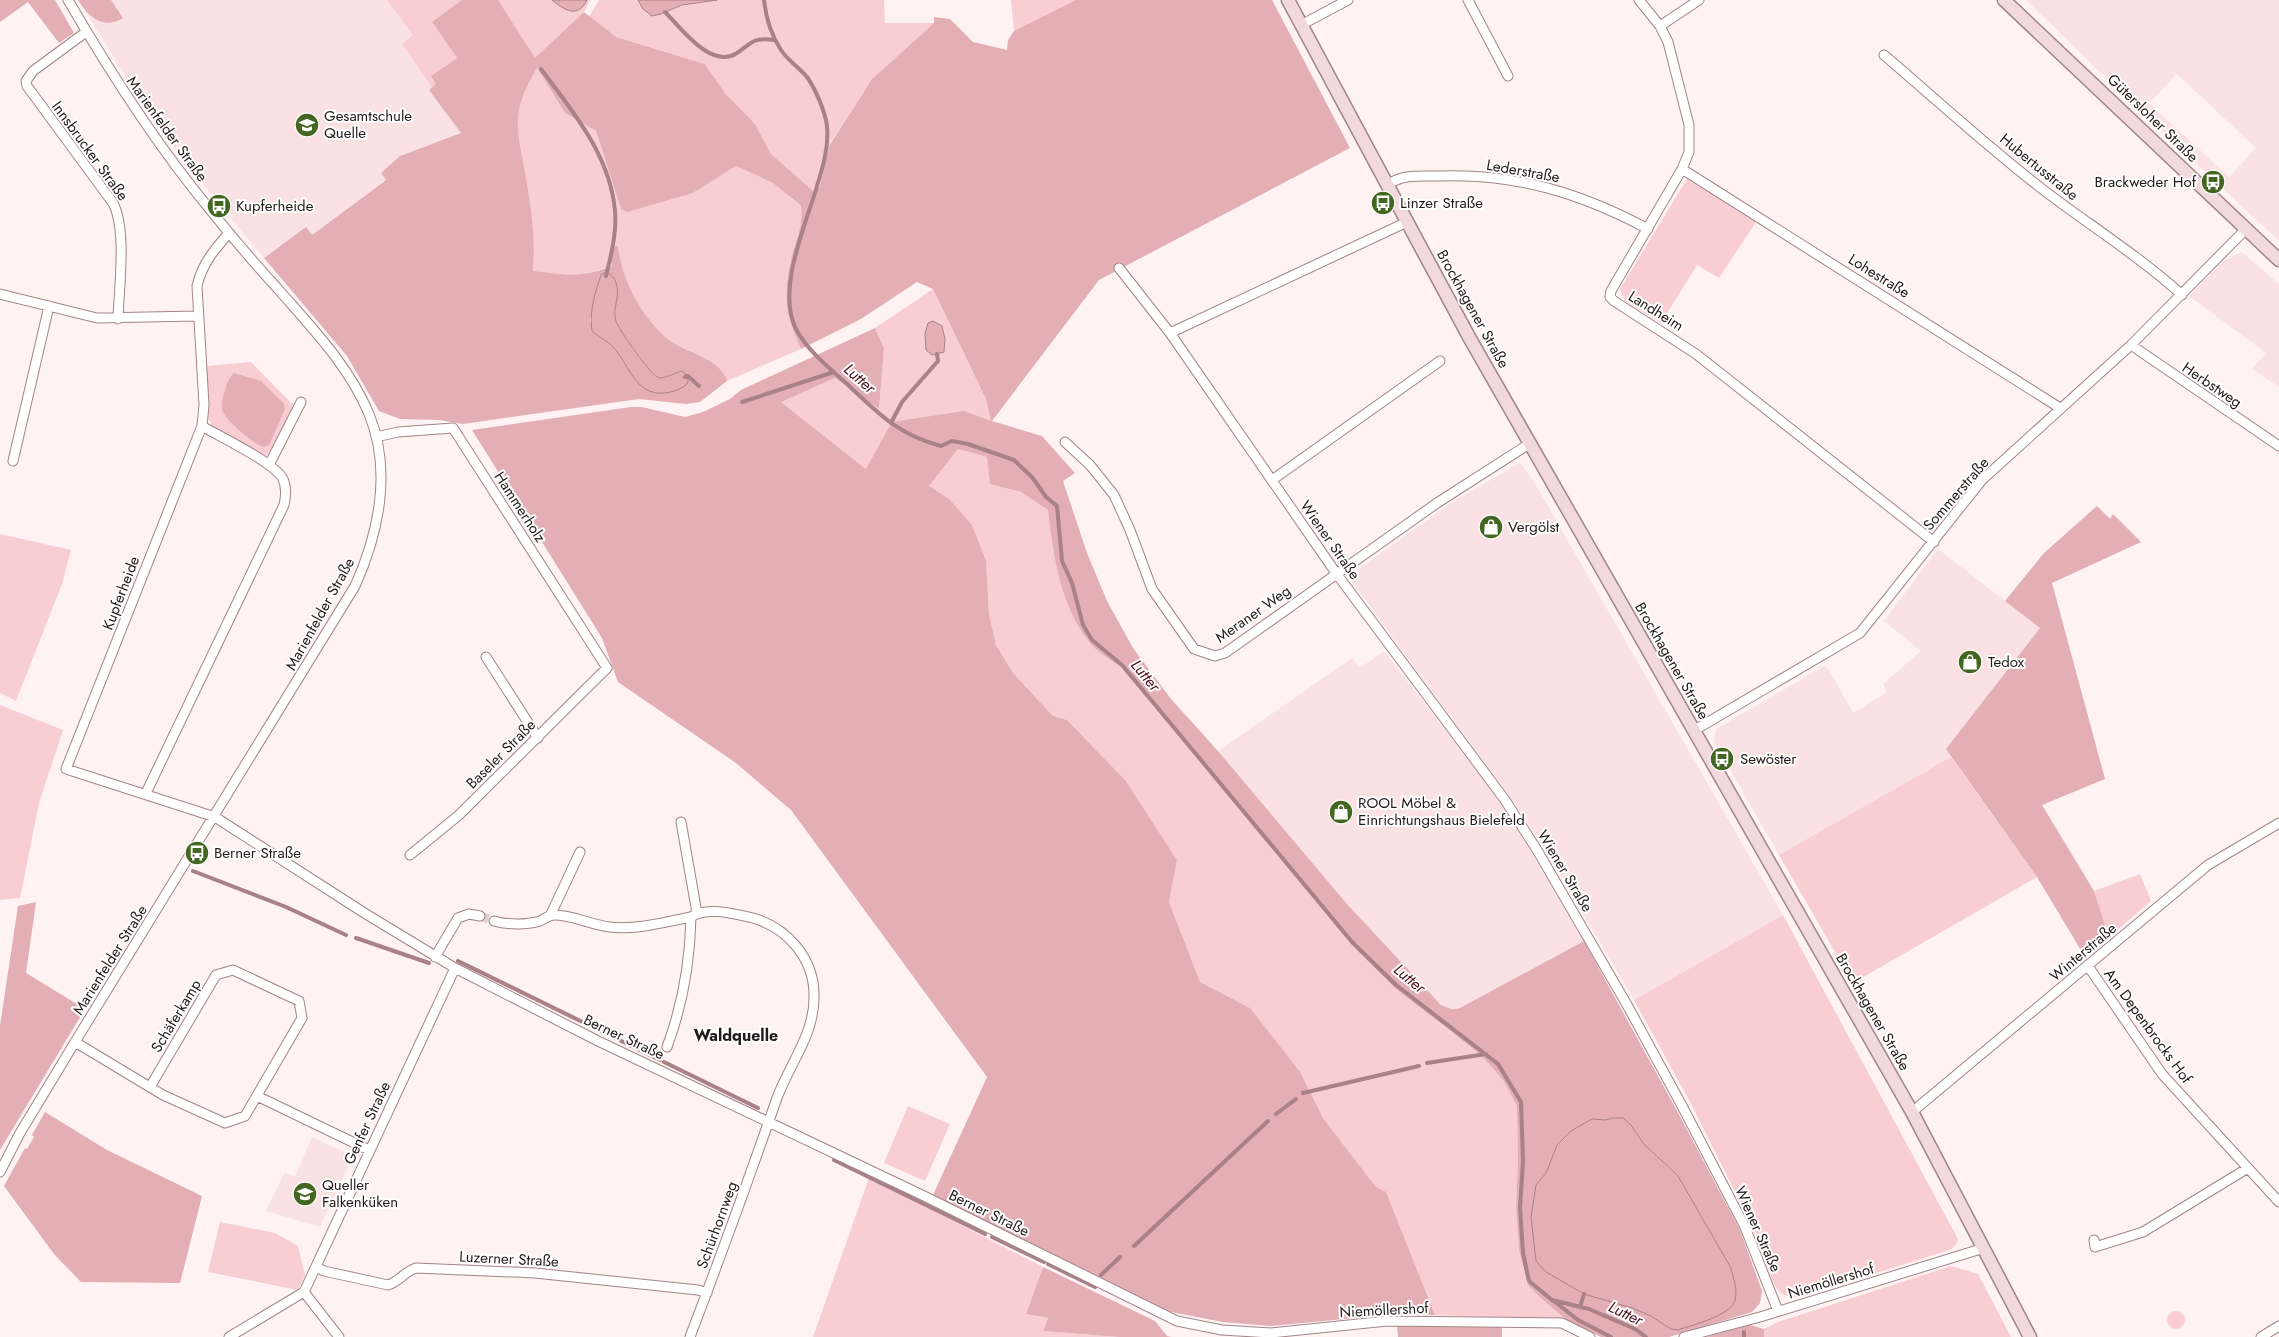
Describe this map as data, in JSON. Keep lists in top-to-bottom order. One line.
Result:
{"streets":{"main road":["Gütersloher Straße","Brockhagener Straße"],"street":["Marienfelder Straße","Innsbrucker Straße","Hubertusstraße","Lederstraße","Lohestraße","Landheim","Herbstweg","Sommerstraße","Hammerholz","Wiener Straße","Kupferheide","Meraner Weg","Baseler Straße","Winterstraße","Schäferkamp","Am Depenbrocks Hof","Berner Straße","Genfer Straße","Schürhornweg","Luzerner Straße","Niemöllershof"]},"crossings":[["Gütersloher Straße","Sommerstraße"],["Marienfelder Straße","Innsbrucker Straße"],["Marienfelder Straße","Hammerholz"],["Marienfelder Straße","Kupferheide"],["Marienfelder Straße","Schäferkamp"],["Marienfelder Straße","Berner Straße"],["Hubertusstraße","Sommerstraße"],["Lederstraße","Brockhagener Straße"],["Lederstraße","Landheim"],["Lohestraße","Landheim"],["Lohestraße","Sommerstraße"],["Brockhagener Straße","Sommerstraße"],["Brockhagener Straße","Meraner Weg"],["Brockhagener Straße","Winterstraße"],["Brockhagener Straße","Niemöllershof"],["Landheim","Sommerstraße"],["Herbstweg","Sommerstraße"],["Hammerholz","Baseler Straße"],["Wiener Straße","Meraner Weg"],["Wiener Straße","Niemöllershof"],["Kupferheide","Berner Straße"],["Winterstraße","Am Depenbrocks Hof"],["Berner Straße","Genfer Straße"],["Berner Straße","Schürhornweg"],["Berner Straße","Niemöllershof"],["Genfer Straße","Luzerner Straße"],["Schürhornweg","Luzerner Straße"]],"districts":["Waldquelle"],"water":["Lutter"],"places":{"school or university":["Gesamtschule Quelle","Queller Falkenküken"],"bus stop":["Brackweder Hof","Linzer Straße","Kupferheide","Sewöster","Berner Straße"],"shop":["Vergölst","Tedox","ROOL Möbel & Einrichtungshaus Bielefeld"]}}
